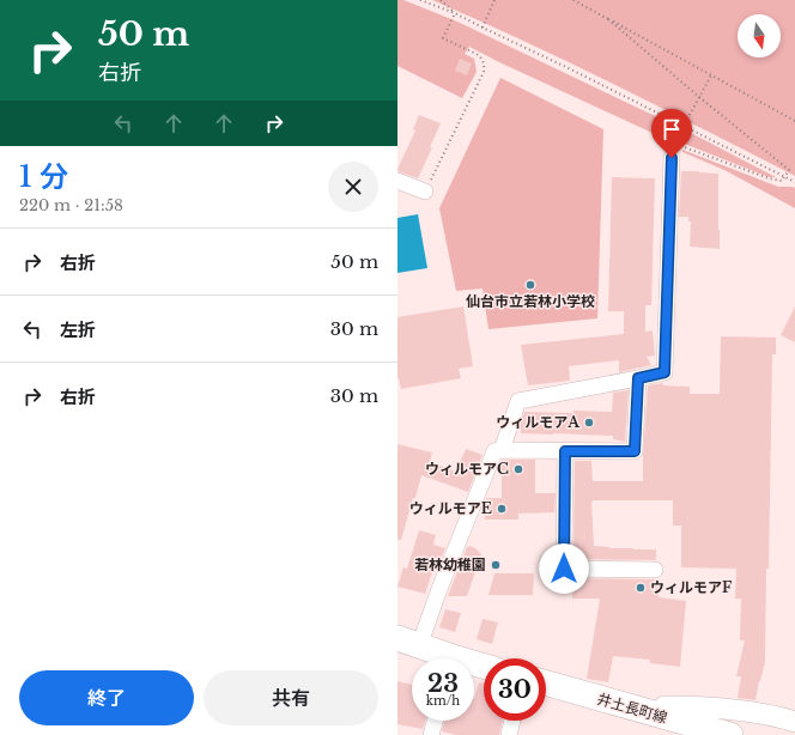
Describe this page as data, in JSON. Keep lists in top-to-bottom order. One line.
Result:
{"streets":{"main road":["井土長町線"]},"places":["仙台市立若林小学校","ウィルモアA","ウィルモアC","ウィルモアE","若林幼稚園","ウィルモアF"],"north":"bottom","page":{"turn":["50 m","右折"],"heading":["1 分","220 m · 21:58"],"list":[{"name":"右折","value":"50 m"},{"name":"左折","value":"30 m"},{"name":"右折","value":"30 m"}],"speed":"23 km/h","limit":"30","buttons":["終了","共有"]}}
